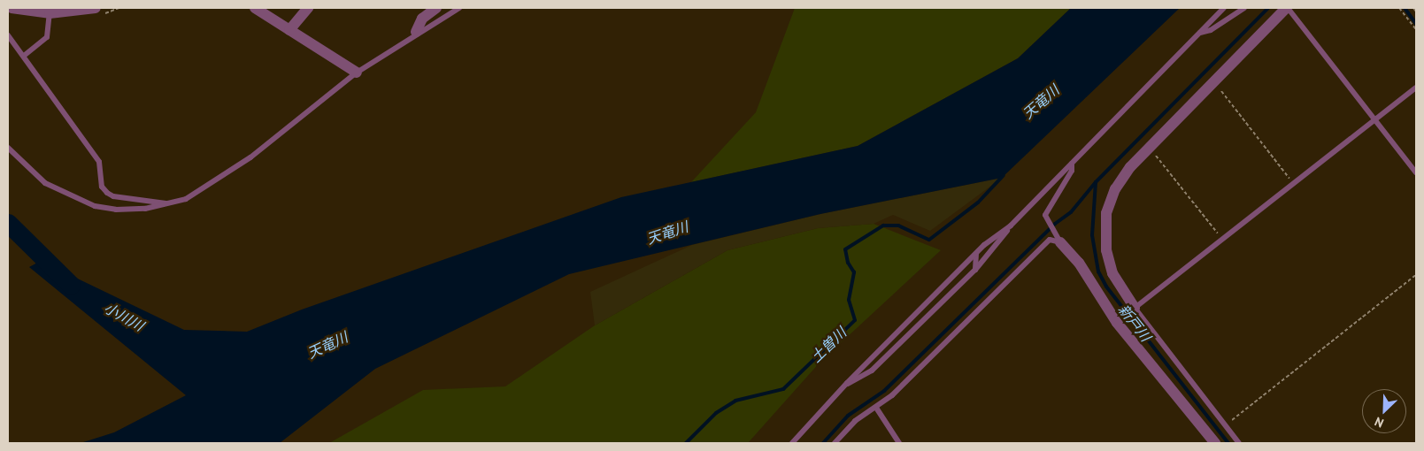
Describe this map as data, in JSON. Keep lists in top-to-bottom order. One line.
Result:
{"water":["天竜川","小川川","新戸川","土曽川"],"north":"bottom left"}
